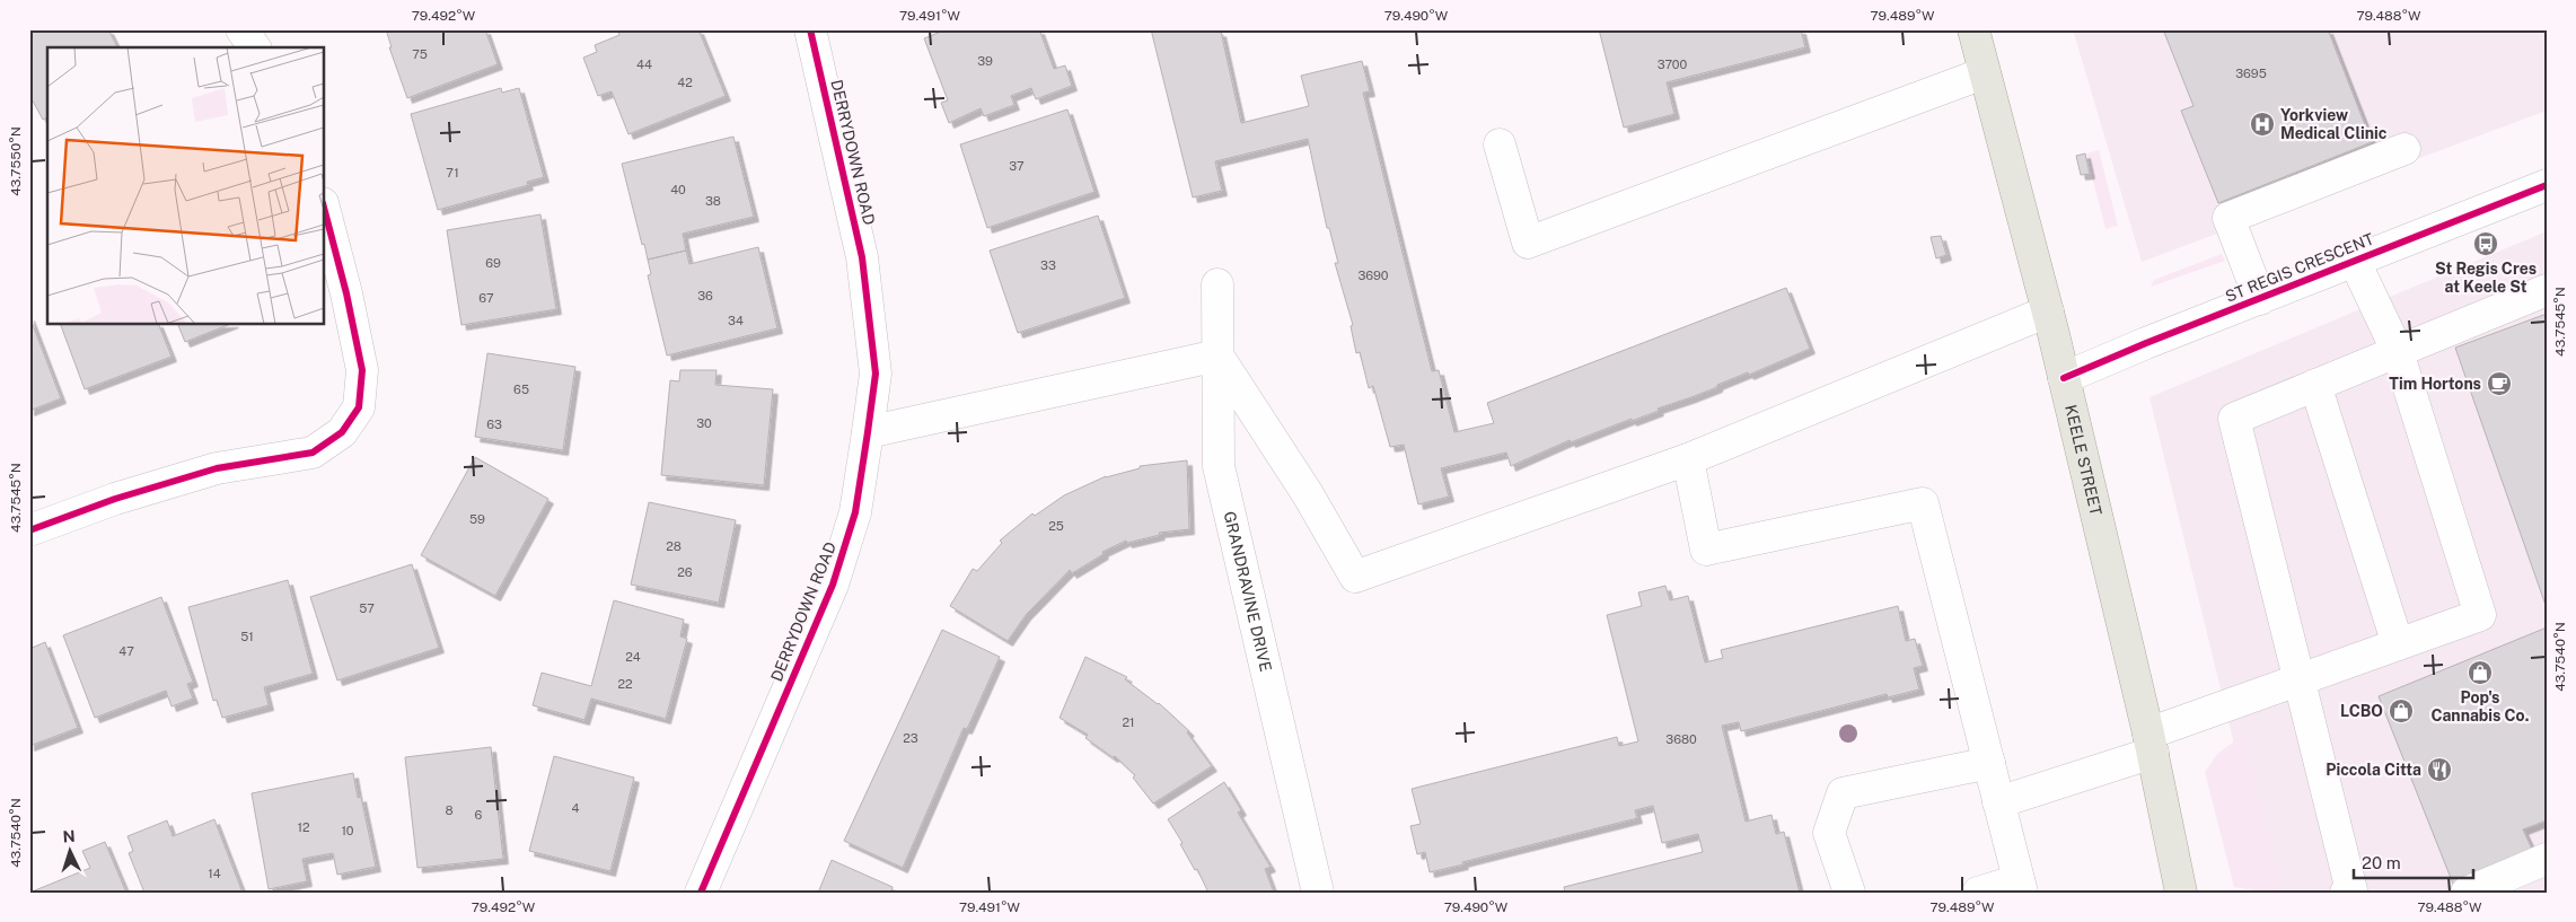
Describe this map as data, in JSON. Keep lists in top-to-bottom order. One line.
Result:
{"streets":{"main road":["KEELE STREET"],"street":["DERRYDOWN ROAD","ST REGIS CRESCENT","GRANDRAVINE DRIVE"]},"crossings":[["ST REGIS CRESCENT","KEELE STREET"]],"places":{"hospital":["Yorkview Medical Clinic"],"bus stop":["St Regis Cres at Keele St"],"cafe":["Tim Hortons"],"shop":["Pop's Cannabis Co.","LCBO"],"restaurant":["Piccola Citta"]},"house_numbers":["75","39","44","3700","3695","42","37","71","40","38","69","33","3690","36","67","34","65","30","63","59","25","28","26","57","51","47","24","22","21","23","3680","4","8","6","12","10","14"],"scale_bar":"20 m","north":"top","coordinates":["79.492°W","79.491°W","79.490°W","79.489°W","79.488°W","43.7550°N","43.7545°N","43.7540°N"]}
